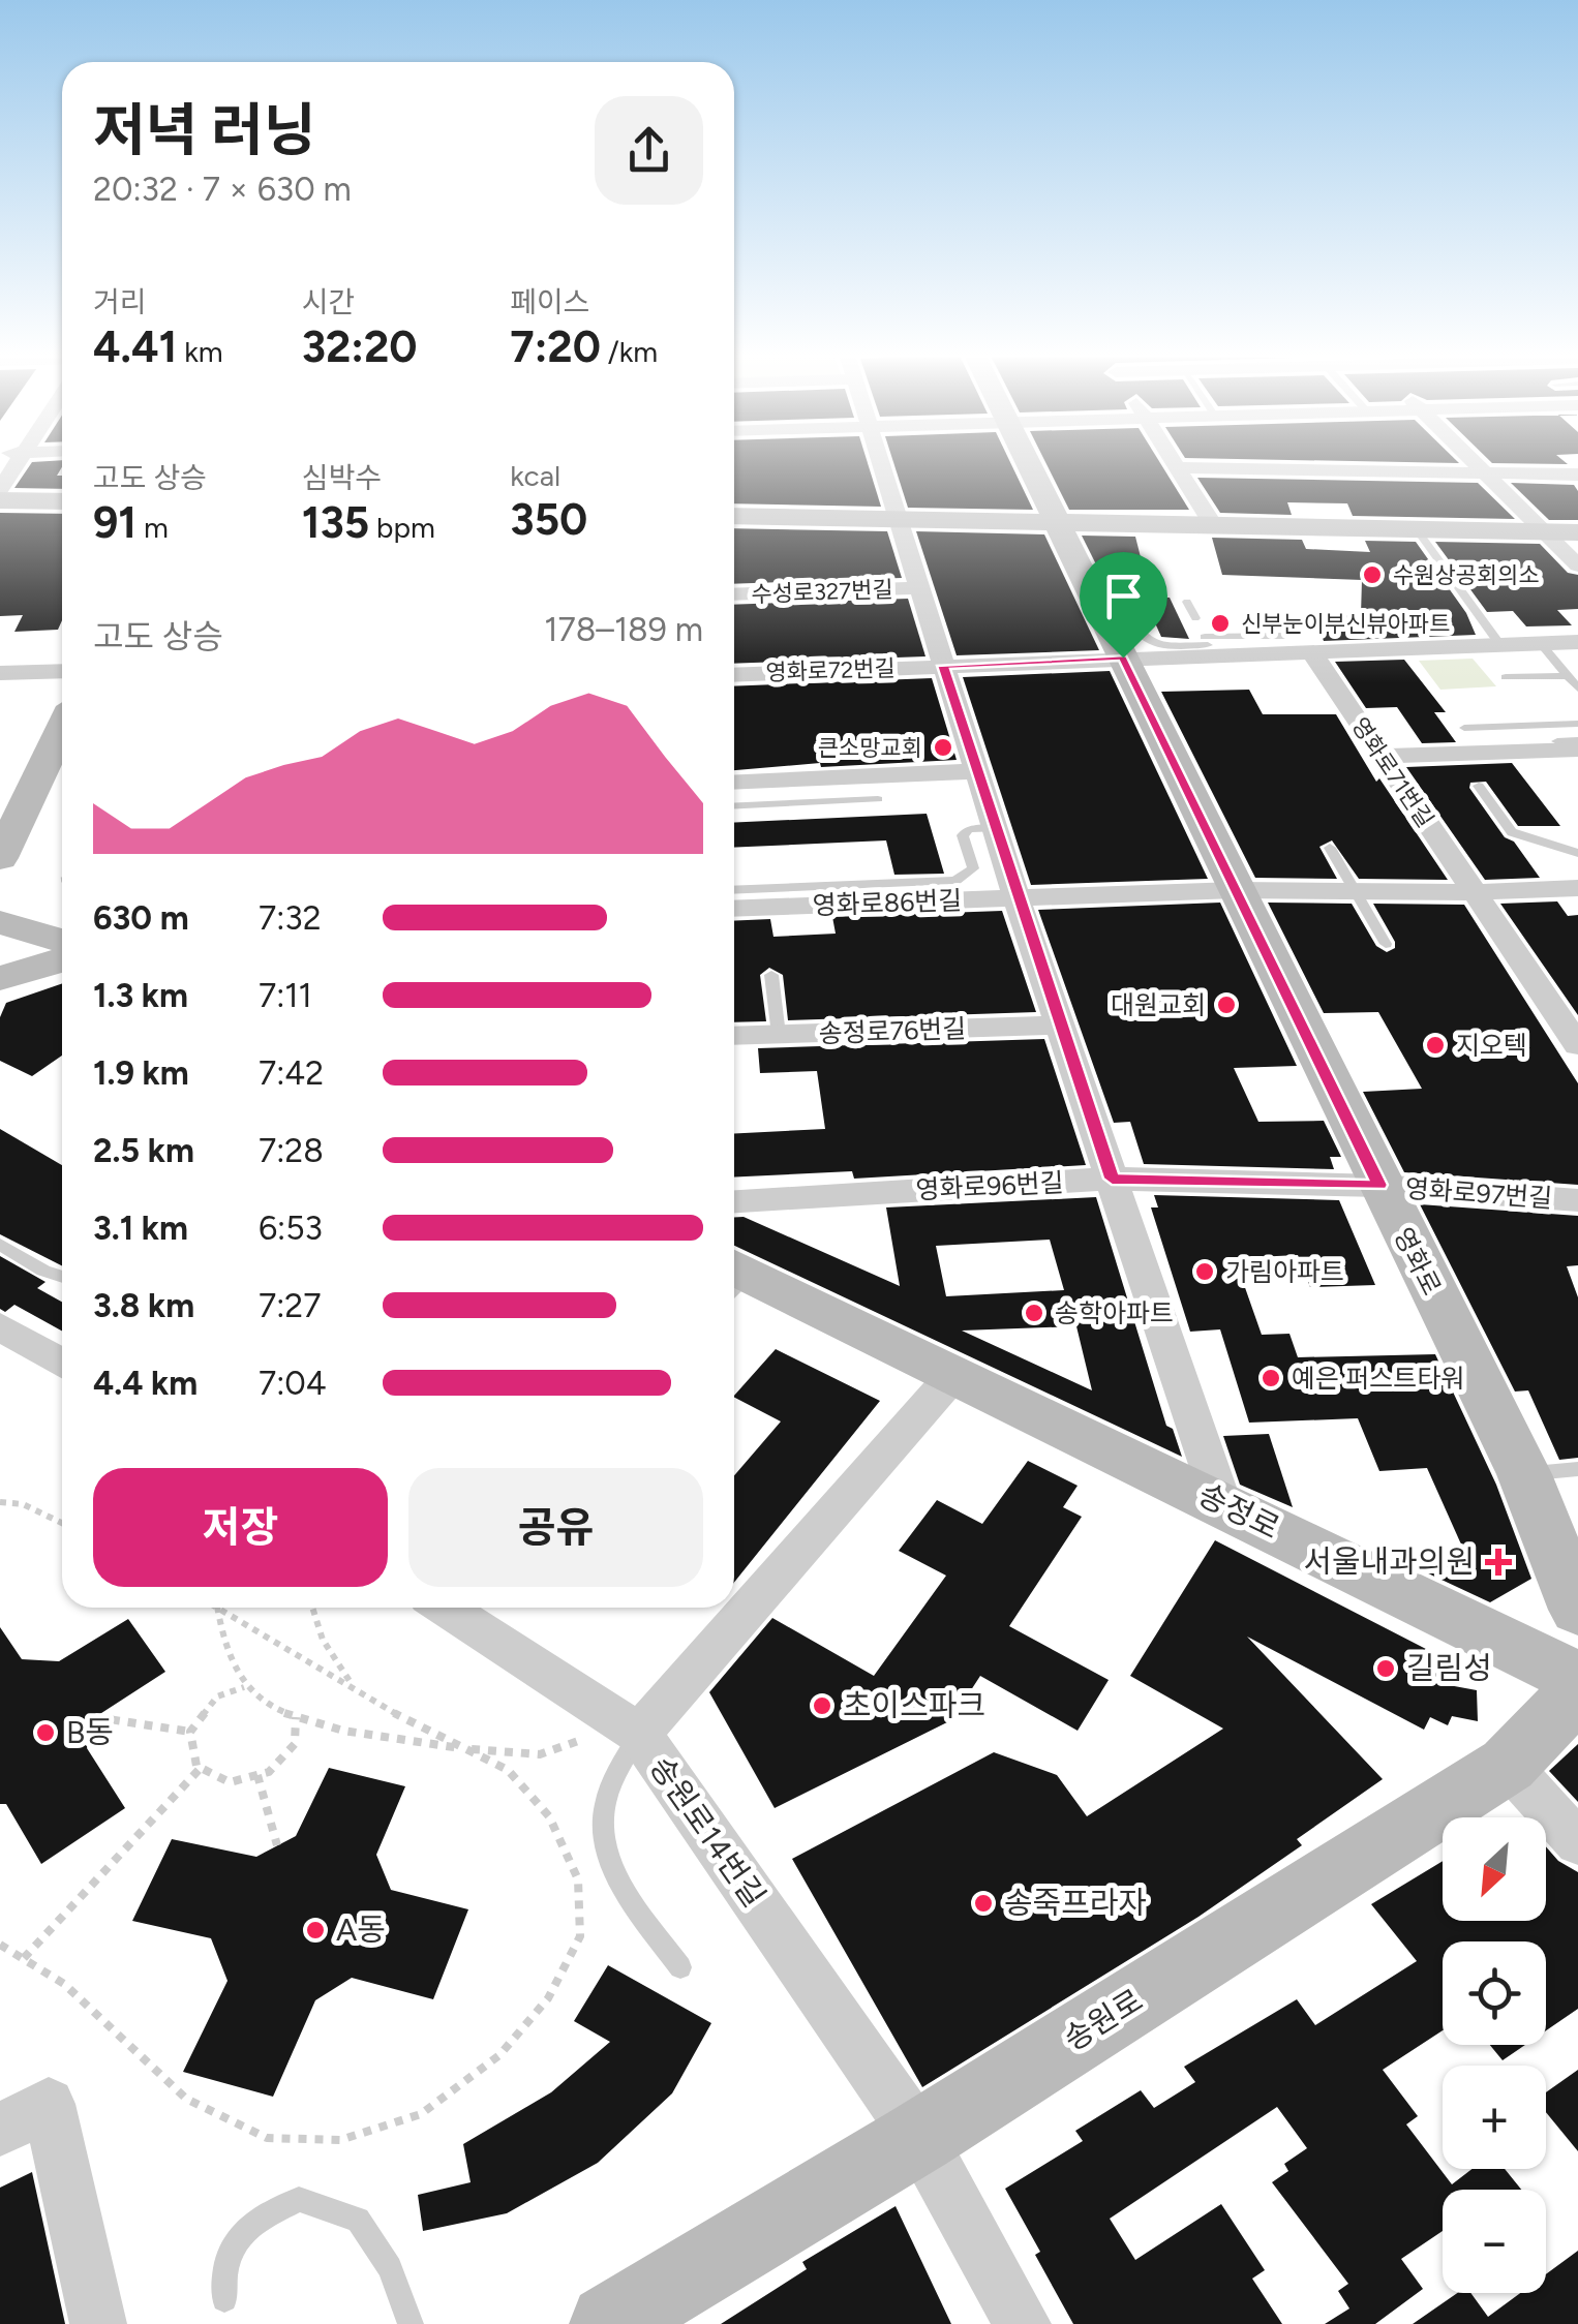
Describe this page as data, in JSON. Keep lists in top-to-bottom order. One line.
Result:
{"streets":{"street":["수성로327번길","영화로72번길","영화로71번길","영화로86번길","송정로76번길","영화로96번길","영화로97번길","영화로","송정로","송원로14번길","송원로"]},"crossings":[["수성로327번길","영화로72번길"],["영화로72번길","영화로"],["영화로71번길","영화로86번길"],["영화로86번길","영화로"],["영화로96번길","영화로97번길"],["영화로96번길","영화로"],["영화로97번길","영화로"],["송원로14번길","송원로"]],"places":{"other":["수원상공회의소","신부눈이부신뷰아파트","큰소망교회","대원교회","지오텍","가림아파트","송학아파트","예은 퍼스트타워","길림성","초이스파크","B동","송죽프라자","A동"],"health":["서울내과의원"]},"north":"bottom left","page":{"heading":["저녁 러닝","20:32 · 7 × 630 m"],"stats":[["거리","4.41 km"],["시간","32:20"],["페이스","7:20 /km"],["고도 상승","91 m"],["심박수","135 bpm"],["kcal","350"]],"chart":["고도 상승","178–189 m"],"list":[{"name":"630 m","note":"7:32"},{"name":"1.3 km","note":"7:11"},{"name":"1.9 km","note":"7:42"},{"name":"2.5 km","note":"7:28"},{"name":"3.1 km","note":"6:53"},{"name":"3.8 km","note":"7:27"},{"name":"4.4 km","note":"7:04"}],"buttons":["저장","공유"],"map_buttons":["+","−"]}}
